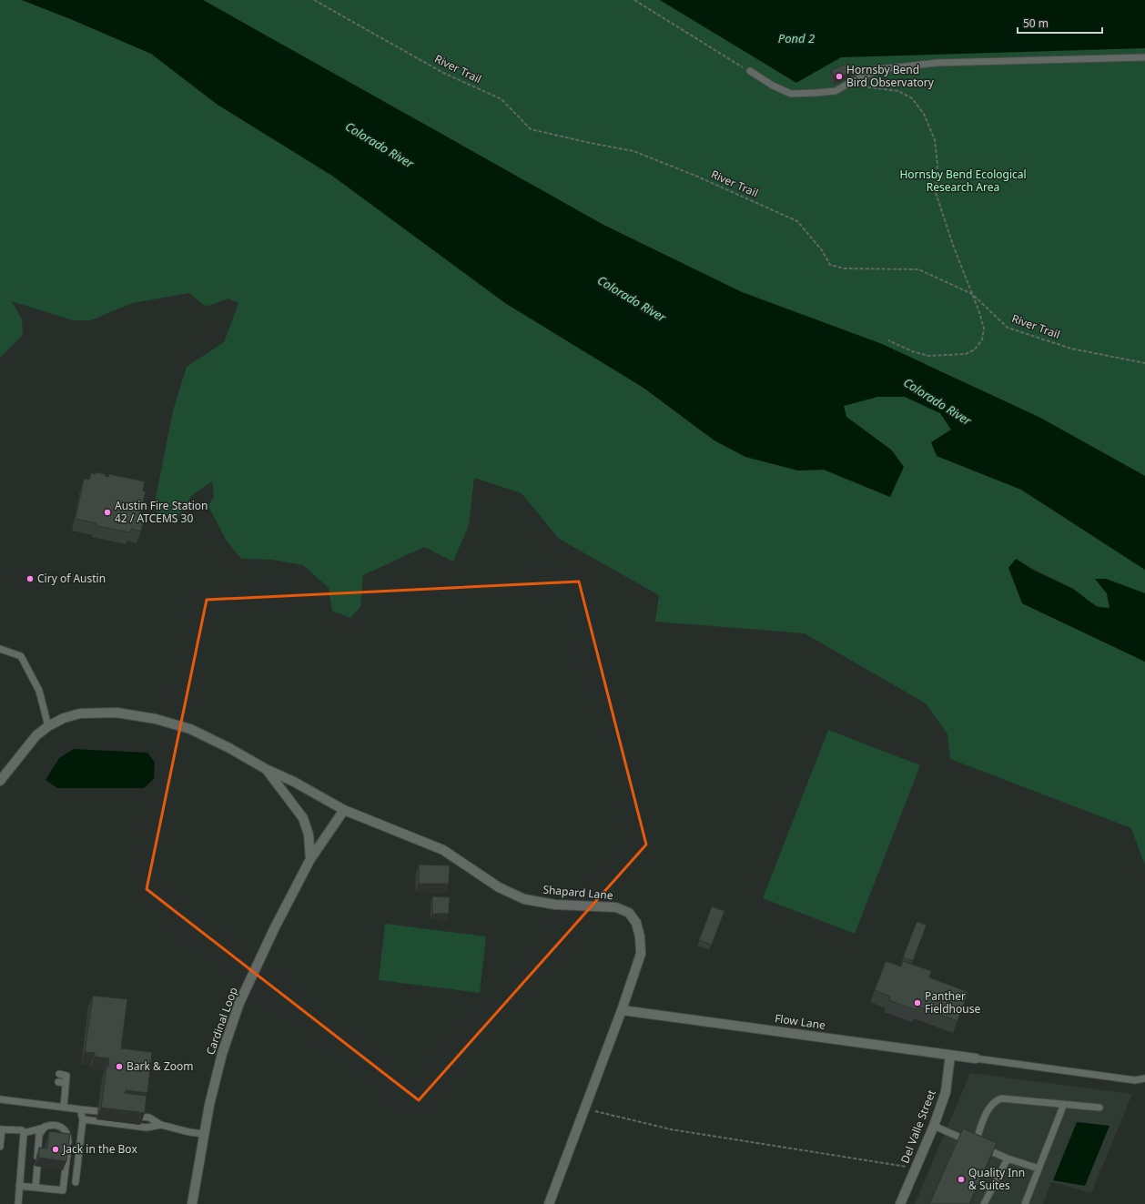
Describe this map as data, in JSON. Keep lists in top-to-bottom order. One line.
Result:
{"streets":{"street":["Shapard Lane","Cardinal Loop","Flow Lane","Del Valle Street"],"path":["River Trail"]},"crossings":[["Shapard Lane","Cardinal Loop"],["Shapard Lane","Flow Lane"],["Flow Lane","Del Valle Street"]],"water":["Pond 2","Colorado River"],"parks":["Hornsby Bend Ecological Research Area"],"places":["Hornsby Bend Bird Observatory","Austin Fire Station 42 / ATCEMS 30","Ciry of Austin","Panther Fieldhouse","Bark & Zoom","Jack in the Box","Quality Inn & Suites"],"scale_bar":"50 m"}
